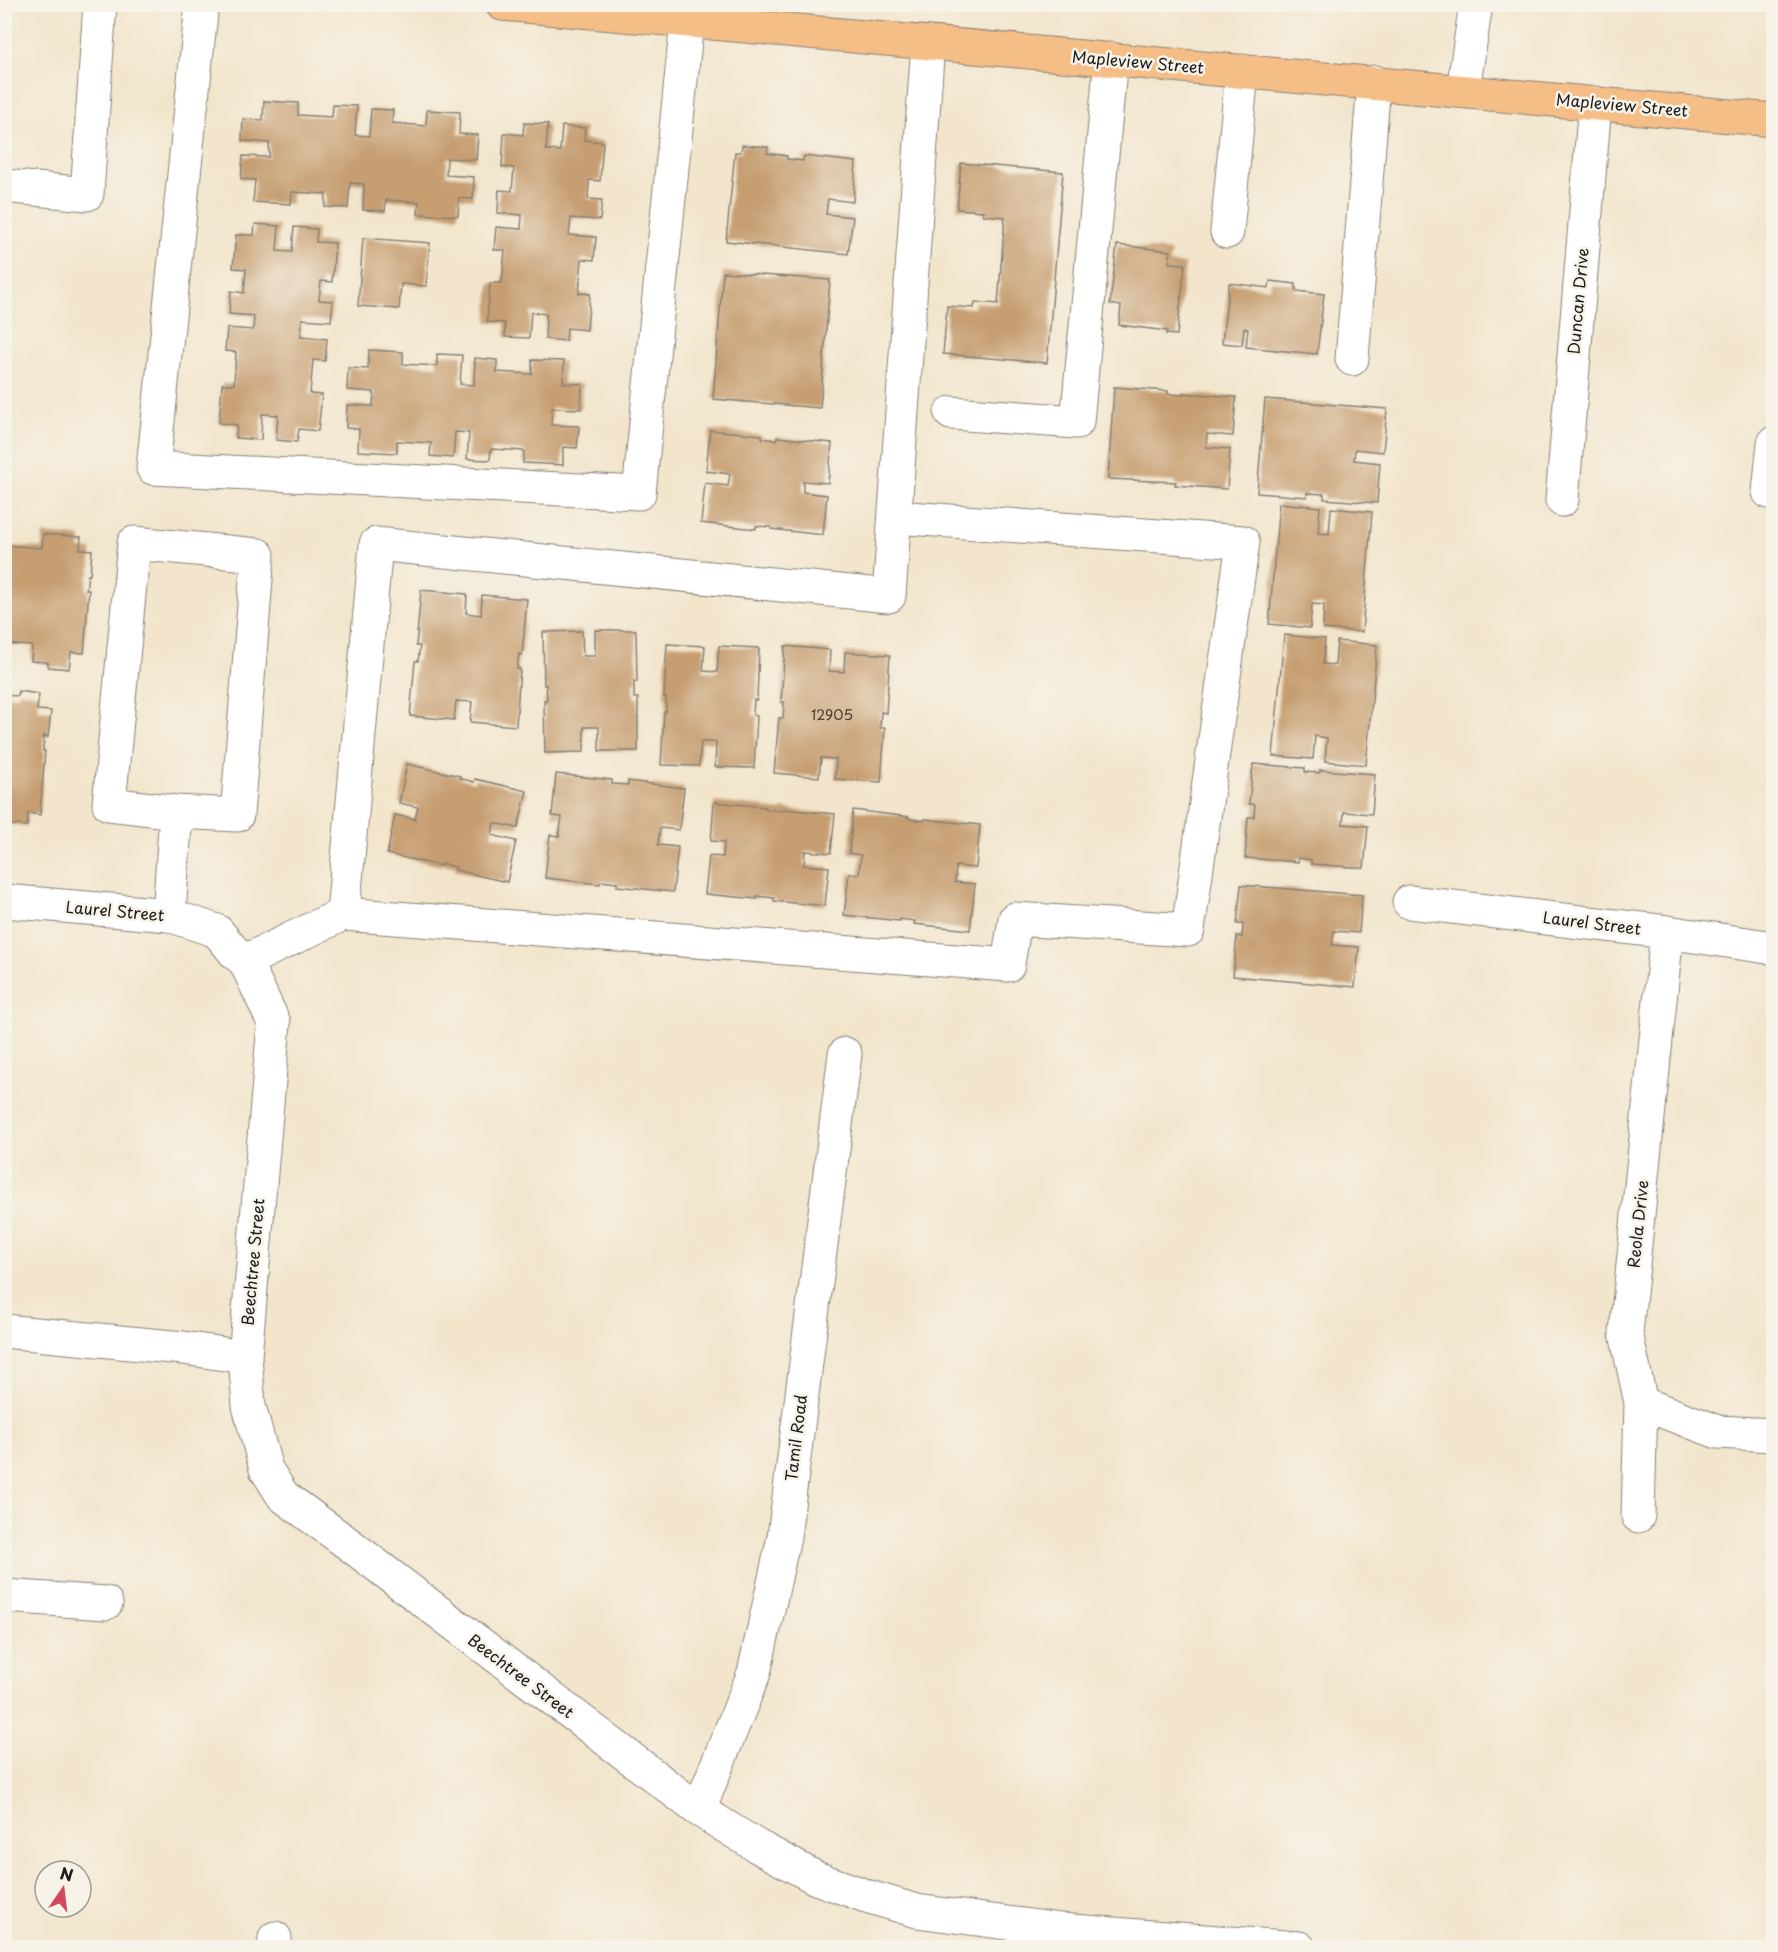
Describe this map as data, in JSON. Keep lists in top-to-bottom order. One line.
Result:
{"streets":{"main road":["Mapleview Street"],"street":["Duncan Drive","Laurel Street","Reola Drive","Beechtree Street","Tamil Road"]},"crossings":[["Mapleview Street","Duncan Drive"],["Laurel Street","Reola Drive"],["Laurel Street","Beechtree Street"],["Beechtree Street","Tamil Road"]],"house_numbers":["12905"],"north":"top"}
